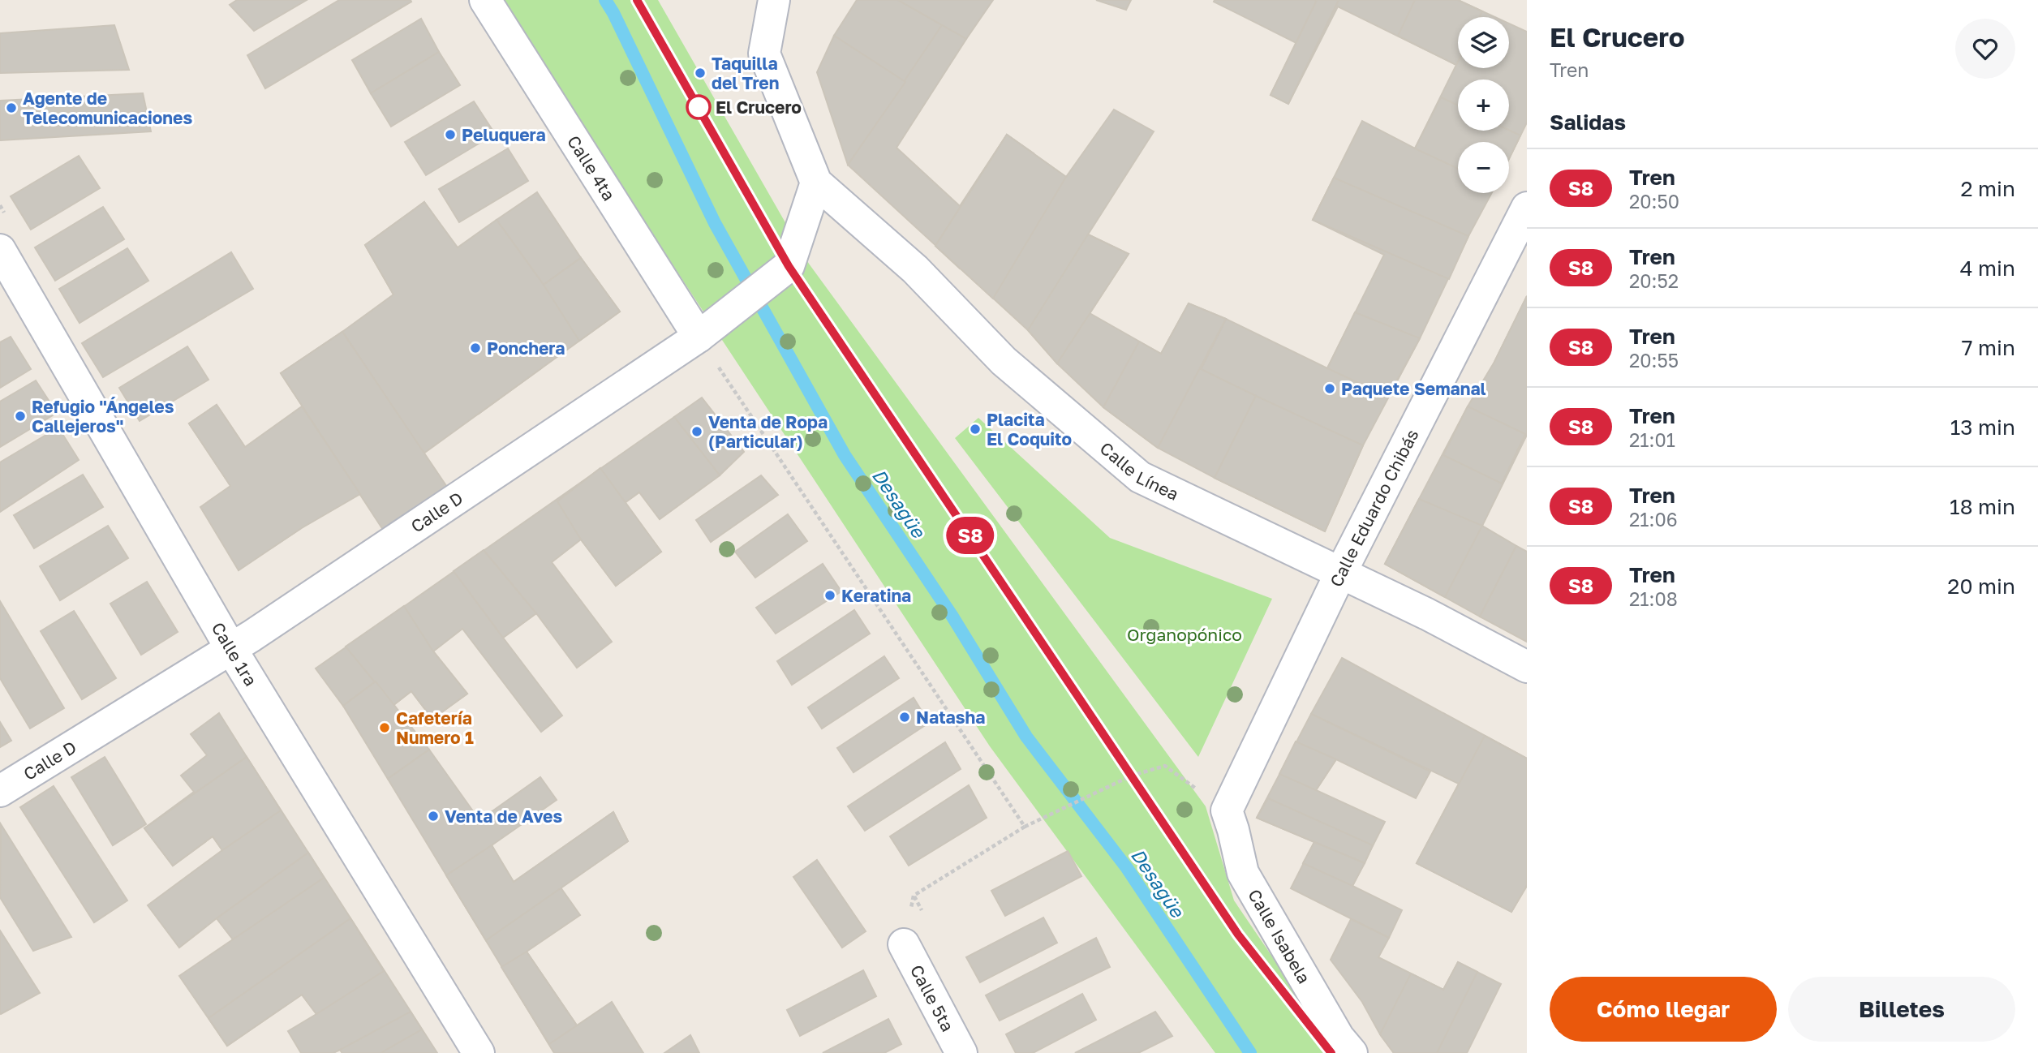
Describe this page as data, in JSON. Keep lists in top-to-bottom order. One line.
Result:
{"streets":{"street":["Calle 4ta","Calle Línea","Calle Eduardo Chibás","Calle D","Calle 1ra","Calle Isabela","Calle 5ta"]},"crossings":[["Calle 4ta","Calle D"],["Calle Línea","Calle Eduardo Chibás"],["Calle Línea","Calle D"],["Calle Eduardo Chibás","Calle Isabela"],["Calle D","Calle 1ra"]],"water":["Desagüe"],"parks":["Organopónico"],"places":["Taquilla del Tren","El Crucero","Agente de Telecomunicaciones","Peluquera","Ponchera","Paquete Semanal","Refugio \"Ángeles Callejeros\"","Placita El Coquito","Venta de Ropa (Particular)","Keratina","Natasha","Cafetería Numero 1","Venta de Aves"],"page":{"on_map":"S8","heading":[["El Crucero","Tren"],"Salidas"],"map_buttons":["+","−"],"list":[{"mark":"S8","name":"Tren","note":"20:50","value":"2 min"},{"mark":"S8","name":"Tren","note":"20:52","value":"4 min"},{"mark":"S8","name":"Tren","note":"20:55","value":"7 min"},{"mark":"S8","name":"Tren","note":"21:01","value":"13 min"},{"mark":"S8","name":"Tren","note":"21:06","value":"18 min"},{"mark":"S8","name":"Tren","note":"21:08","value":"20 min"}],"buttons":["Cómo llegar","Billetes"]}}
